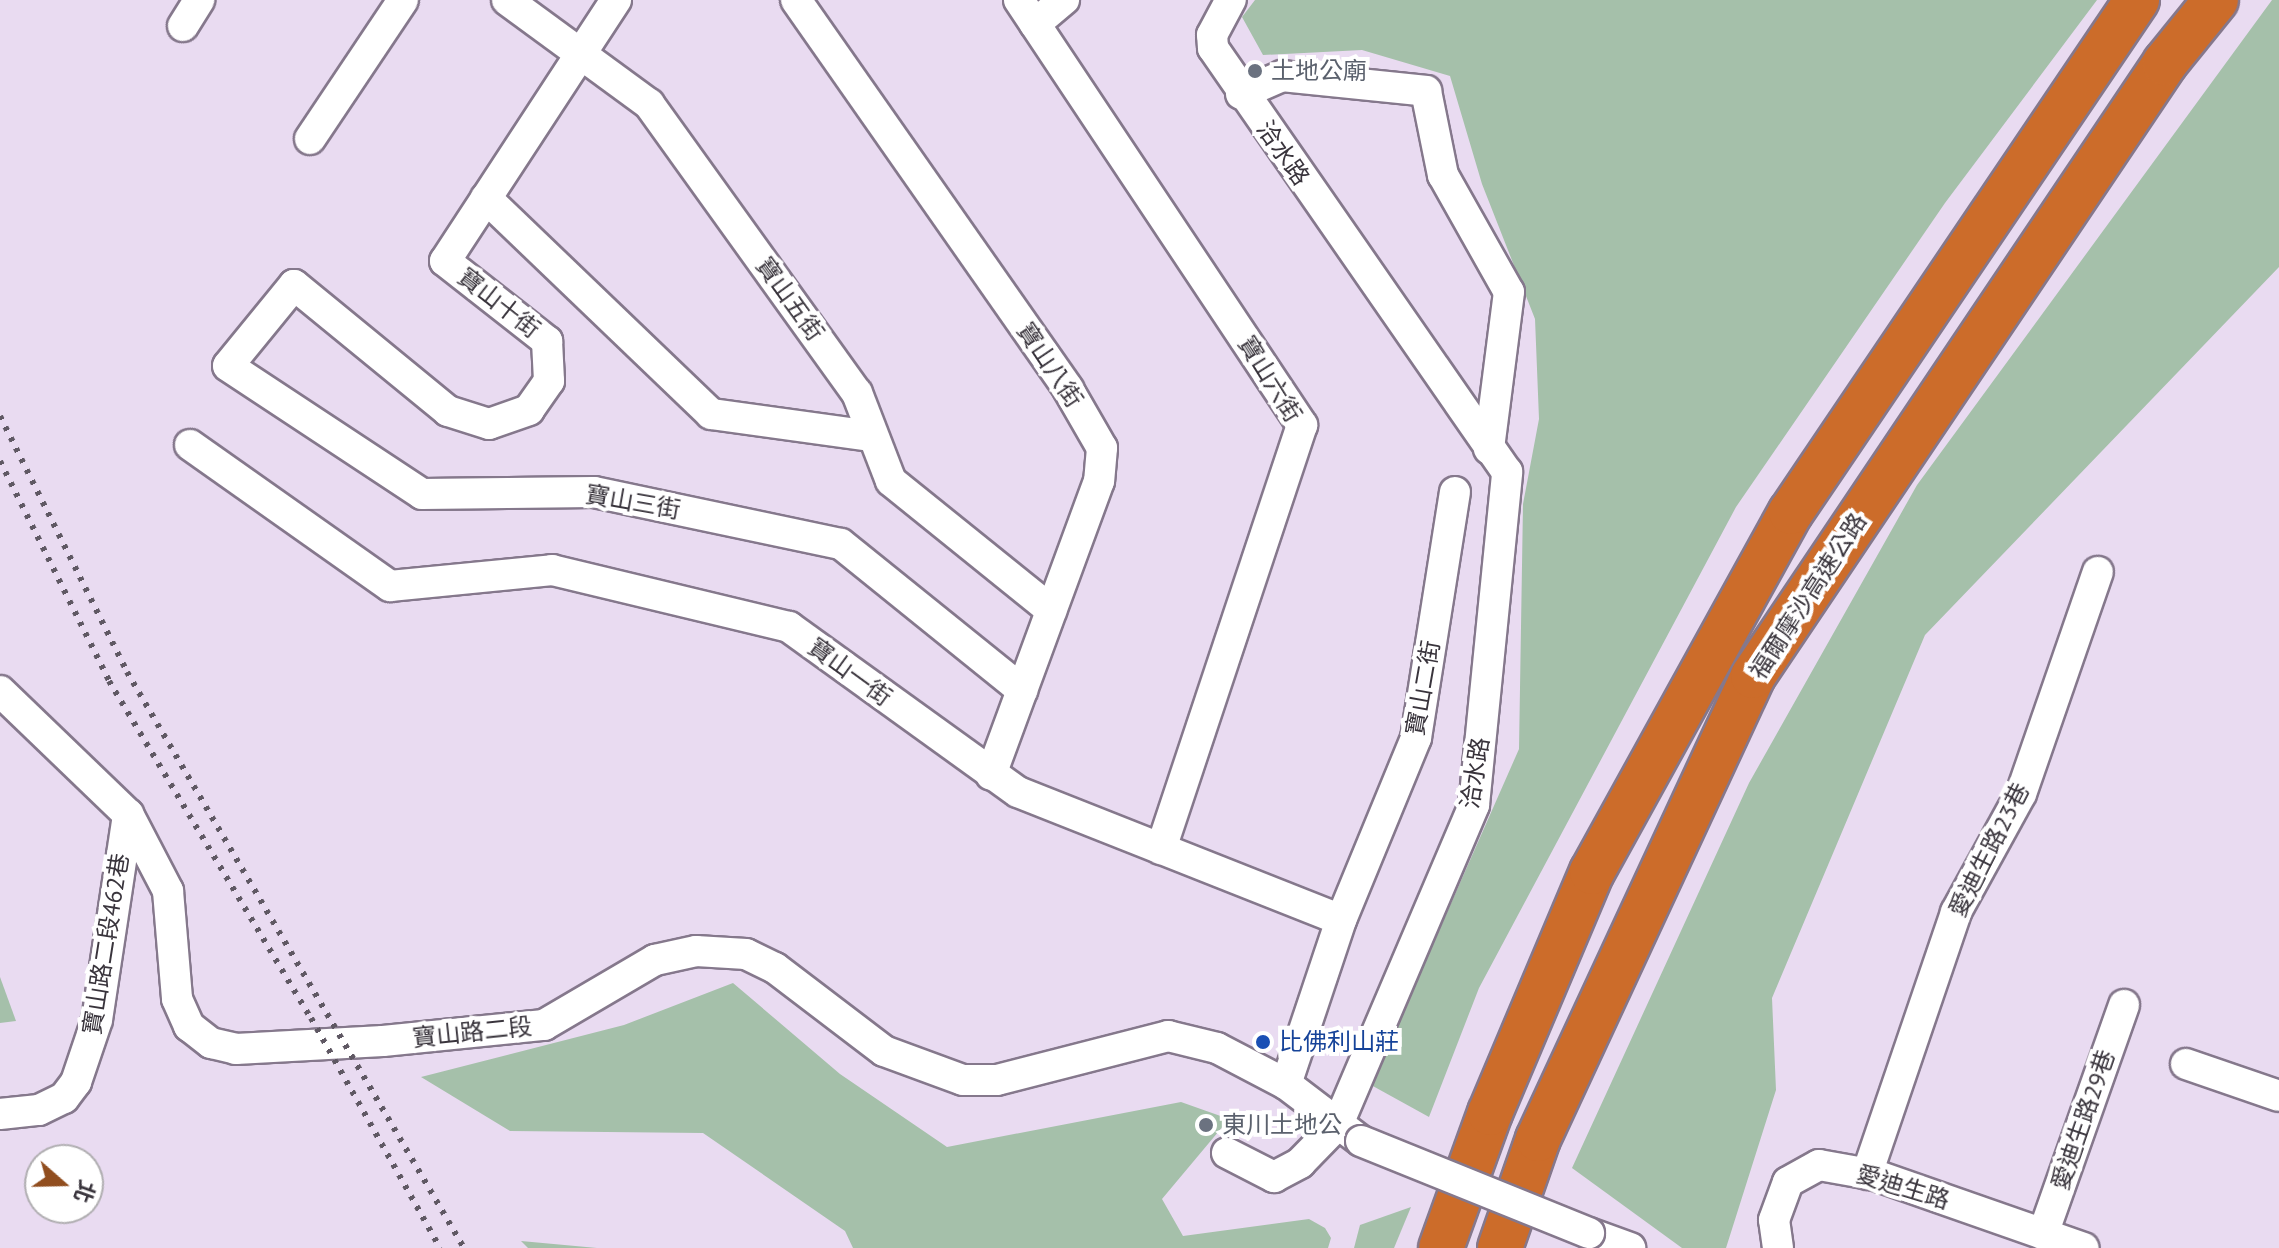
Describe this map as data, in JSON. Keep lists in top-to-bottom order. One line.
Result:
{"streets":{"highway":["福爾摩沙高速公路"],"street":["洽水路","寶山五街","寶山十街","寶山八街","寶山六街","寶山三街","寶山一街","寶山二街","愛迪生路23巷","寶山路二段462巷","寶山路二段","愛迪生路29巷","愛迪生路"]},"crossings":[["洽水路","寶山路二段"],["寶山五街","寶山十街"],["寶山五街","寶山八街"],["寶山十街","寶山三街"],["寶山八街","寶山三街"],["寶山八街","寶山一街"],["寶山六街","寶山一街"],["寶山一街","寶山二街"],["愛迪生路23巷","愛迪生路"],["寶山路二段462巷","寶山路二段"],["愛迪生路29巷","愛迪生路"]],"places":["土地公廟","比佛利山莊","東川土地公"],"north":"right"}
